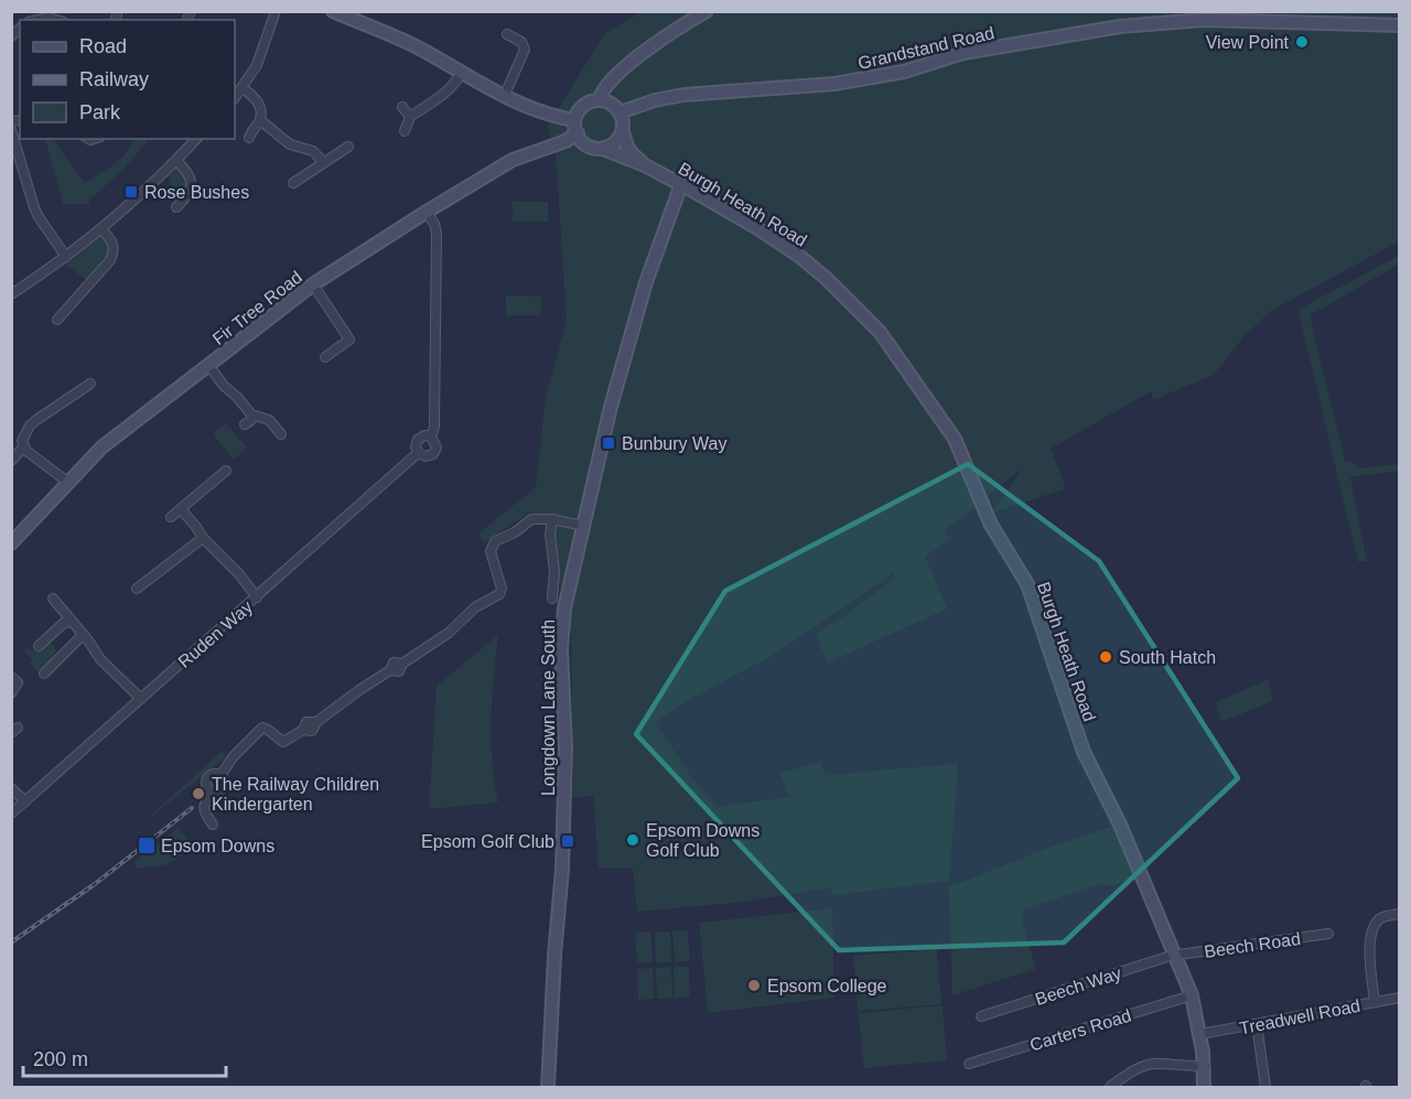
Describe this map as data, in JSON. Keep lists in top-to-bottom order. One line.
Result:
{"streets":{"main road":["Grandstand Road","Burgh Heath Road","Fir Tree Road","Longdown Lane South"],"street":["Ruden Way","Beech Road","Beech Way","Treadwell Road","Carters Road"]},"crossings":[["Grandstand Road","Burgh Heath Road"],["Grandstand Road","Fir Tree Road"],["Burgh Heath Road","Fir Tree Road"],["Burgh Heath Road","Longdown Lane South"],["Burgh Heath Road","Beech Road"],["Burgh Heath Road","Beech Way"],["Burgh Heath Road","Treadwell Road"],["Burgh Heath Road","Carters Road"],["Fir Tree Road","Ruden Way"],["Beech Road","Beech Way"]],"places":{"other":["View Point","South Hatch","The Railway Children Kindergarten","Epsom Downs Golf Club","Epsom College"],"transit":["Rose Bushes","Bunbury Way","Epsom Golf Club","Epsom Downs"]},"legend":["Road","Railway","Park"],"scale_bar":"200 m"}
